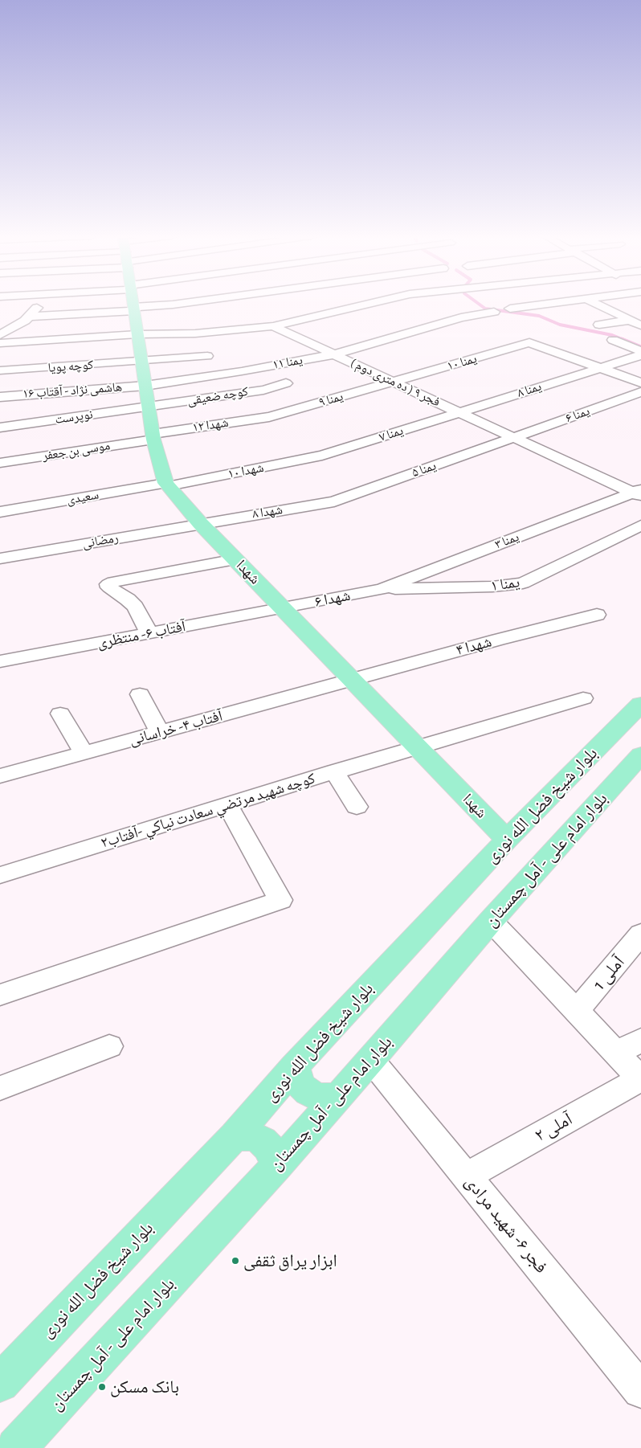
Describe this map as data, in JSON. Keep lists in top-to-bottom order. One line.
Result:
{"streets":{"main road":["شهدا","بلوار شیخ فضل الله نوری","بلوار امام علی - آمل چمستان"],"street":["یمنا ۱۱","یمنا ۱۰","کوچه پویا","فجر ۹ ( ده متری دوم )","یمنا ۸","هاشمی نژاد - آقتاب ۱۶","کوچه ضعیقی","یمنا ۹","یمنا ۶","نوپرست","شهدا ۱۲","یمنا ۷","موسی بن جعفر","یمنا ۵","شهدا ۱۰","سعیدی","شهدا ۸","رمضانی","یمنا ۳","یمنا ۱","شهدا ۶","آفتاب ۶- منتظری","شهدا ۴","آفتاب ۴- خراسانی","كوچه شهيد مرتضي سعادت نياكي -آفتاب۲","آملی 1","آملی ۲","فجر ۶- شهید مرادی"]},"crossings":[["یمنا ۱۱","فجر ۹ ( ده متری دوم )"],["یمنا ۱۱","هاشمی نژاد - آقتاب ۱۶"],["یمنا ۱۱","شهدا"],["یمنا ۱۰","فجر ۹ ( ده متری دوم )"],["یمنا ۱۰","یمنا ۸"],["یمنا ۱۰","یمنا ۹"],["کوچه پویا","شهدا"],["فجر ۹ ( ده متری دوم )","یمنا ۸"],["فجر ۹ ( ده متری دوم )","یمنا ۹"],["فجر ۹ ( ده متری دوم )","یمنا ۶"],["فجر ۹ ( ده متری دوم )","یمنا ۷"],["فجر ۹ ( ده متری دوم )","یمنا ۵"],["فجر ۹ ( ده متری دوم )","یمنا ۳"],["یمنا ۸","یمنا ۷"],["هاشمی نژاد - آقتاب ۱۶","شهدا"],["کوچه ضعیقی","نوپرست"],["کوچه ضعیقی","شهدا"],["یمنا ۹","شهدا ۱۲"],["یمنا ۶","یمنا ۵"],["نوپرست","شهدا"],["شهدا ۱۲","موسی بن جعفر"],["شهدا ۱۲","شهدا"],["یمنا ۷","شهدا ۱۰"],["موسی بن جعفر","شهدا"],["یمنا ۵","شهدا ۸"],["شهدا ۱۰","سعیدی"],["شهدا ۱۰","شهدا"],["سعیدی","شهدا"],["شهدا ۸","رمضانی"],["شهدا ۸","شهدا"],["رمضانی","شهدا"],["یمنا ۳","یمنا ۱"],["یمنا ۳","شهدا ۶"],["شهدا","شهدا ۶"],["شهدا","آفتاب ۶- منتظری"],["شهدا","شهدا ۴"],["شهدا","آفتاب ۴- خراسانی"],["شهدا","بلوار شیخ فضل الله نوری"],["شهدا","كوچه شهيد مرتضي سعادت نياكي -آفتاب۲"],["یمنا ۱","شهدا ۶"],["شهدا ۶","آفتاب ۶- منتظری"],["شهدا ۴","آفتاب ۴- خراسانی"],["بلوار امام علی - آمل چمستان","فجر ۶- شهید مرادی"],["آملی ۲","فجر ۶- شهید مرادی"]],"places":["ابزار یراق ثقفی","بانک مسکن"]}
